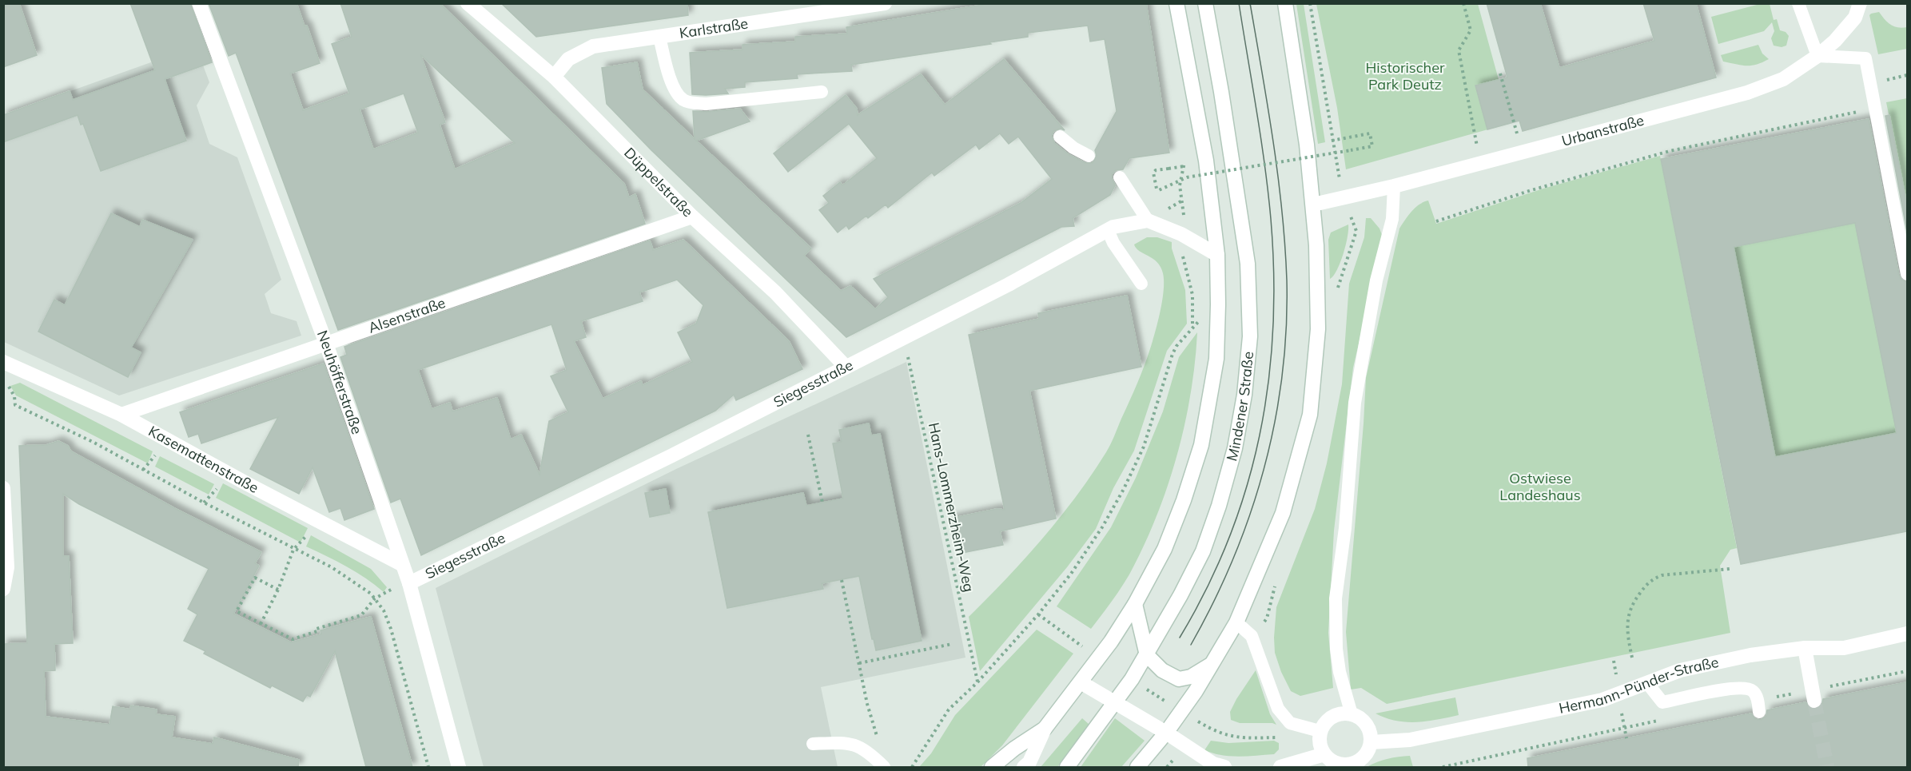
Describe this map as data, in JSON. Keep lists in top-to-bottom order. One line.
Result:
{"streets":{"street":["Karlstraße","Urbanstraße","Düppelstraße","Alsenstraße","Neuhöfferstraße","Siegesstraße","Mindener Straße","Kasemattenstraße","Hermann-Pünder-Straße"],"path":["Hans-Lommerzheim-Weg"]},"crossings":[["Karlstraße","Düppelstraße"],["Düppelstraße","Alsenstraße"],["Düppelstraße","Siegesstraße"],["Alsenstraße","Neuhöfferstraße"],["Alsenstraße","Kasemattenstraße"],["Neuhöfferstraße","Siegesstraße"],["Neuhöfferstraße","Kasemattenstraße"],["Siegesstraße","Hans-Lommerzheim-Weg"]],"parks":["Historischer Park Deutz","Ostwiese Landeshaus"]}
